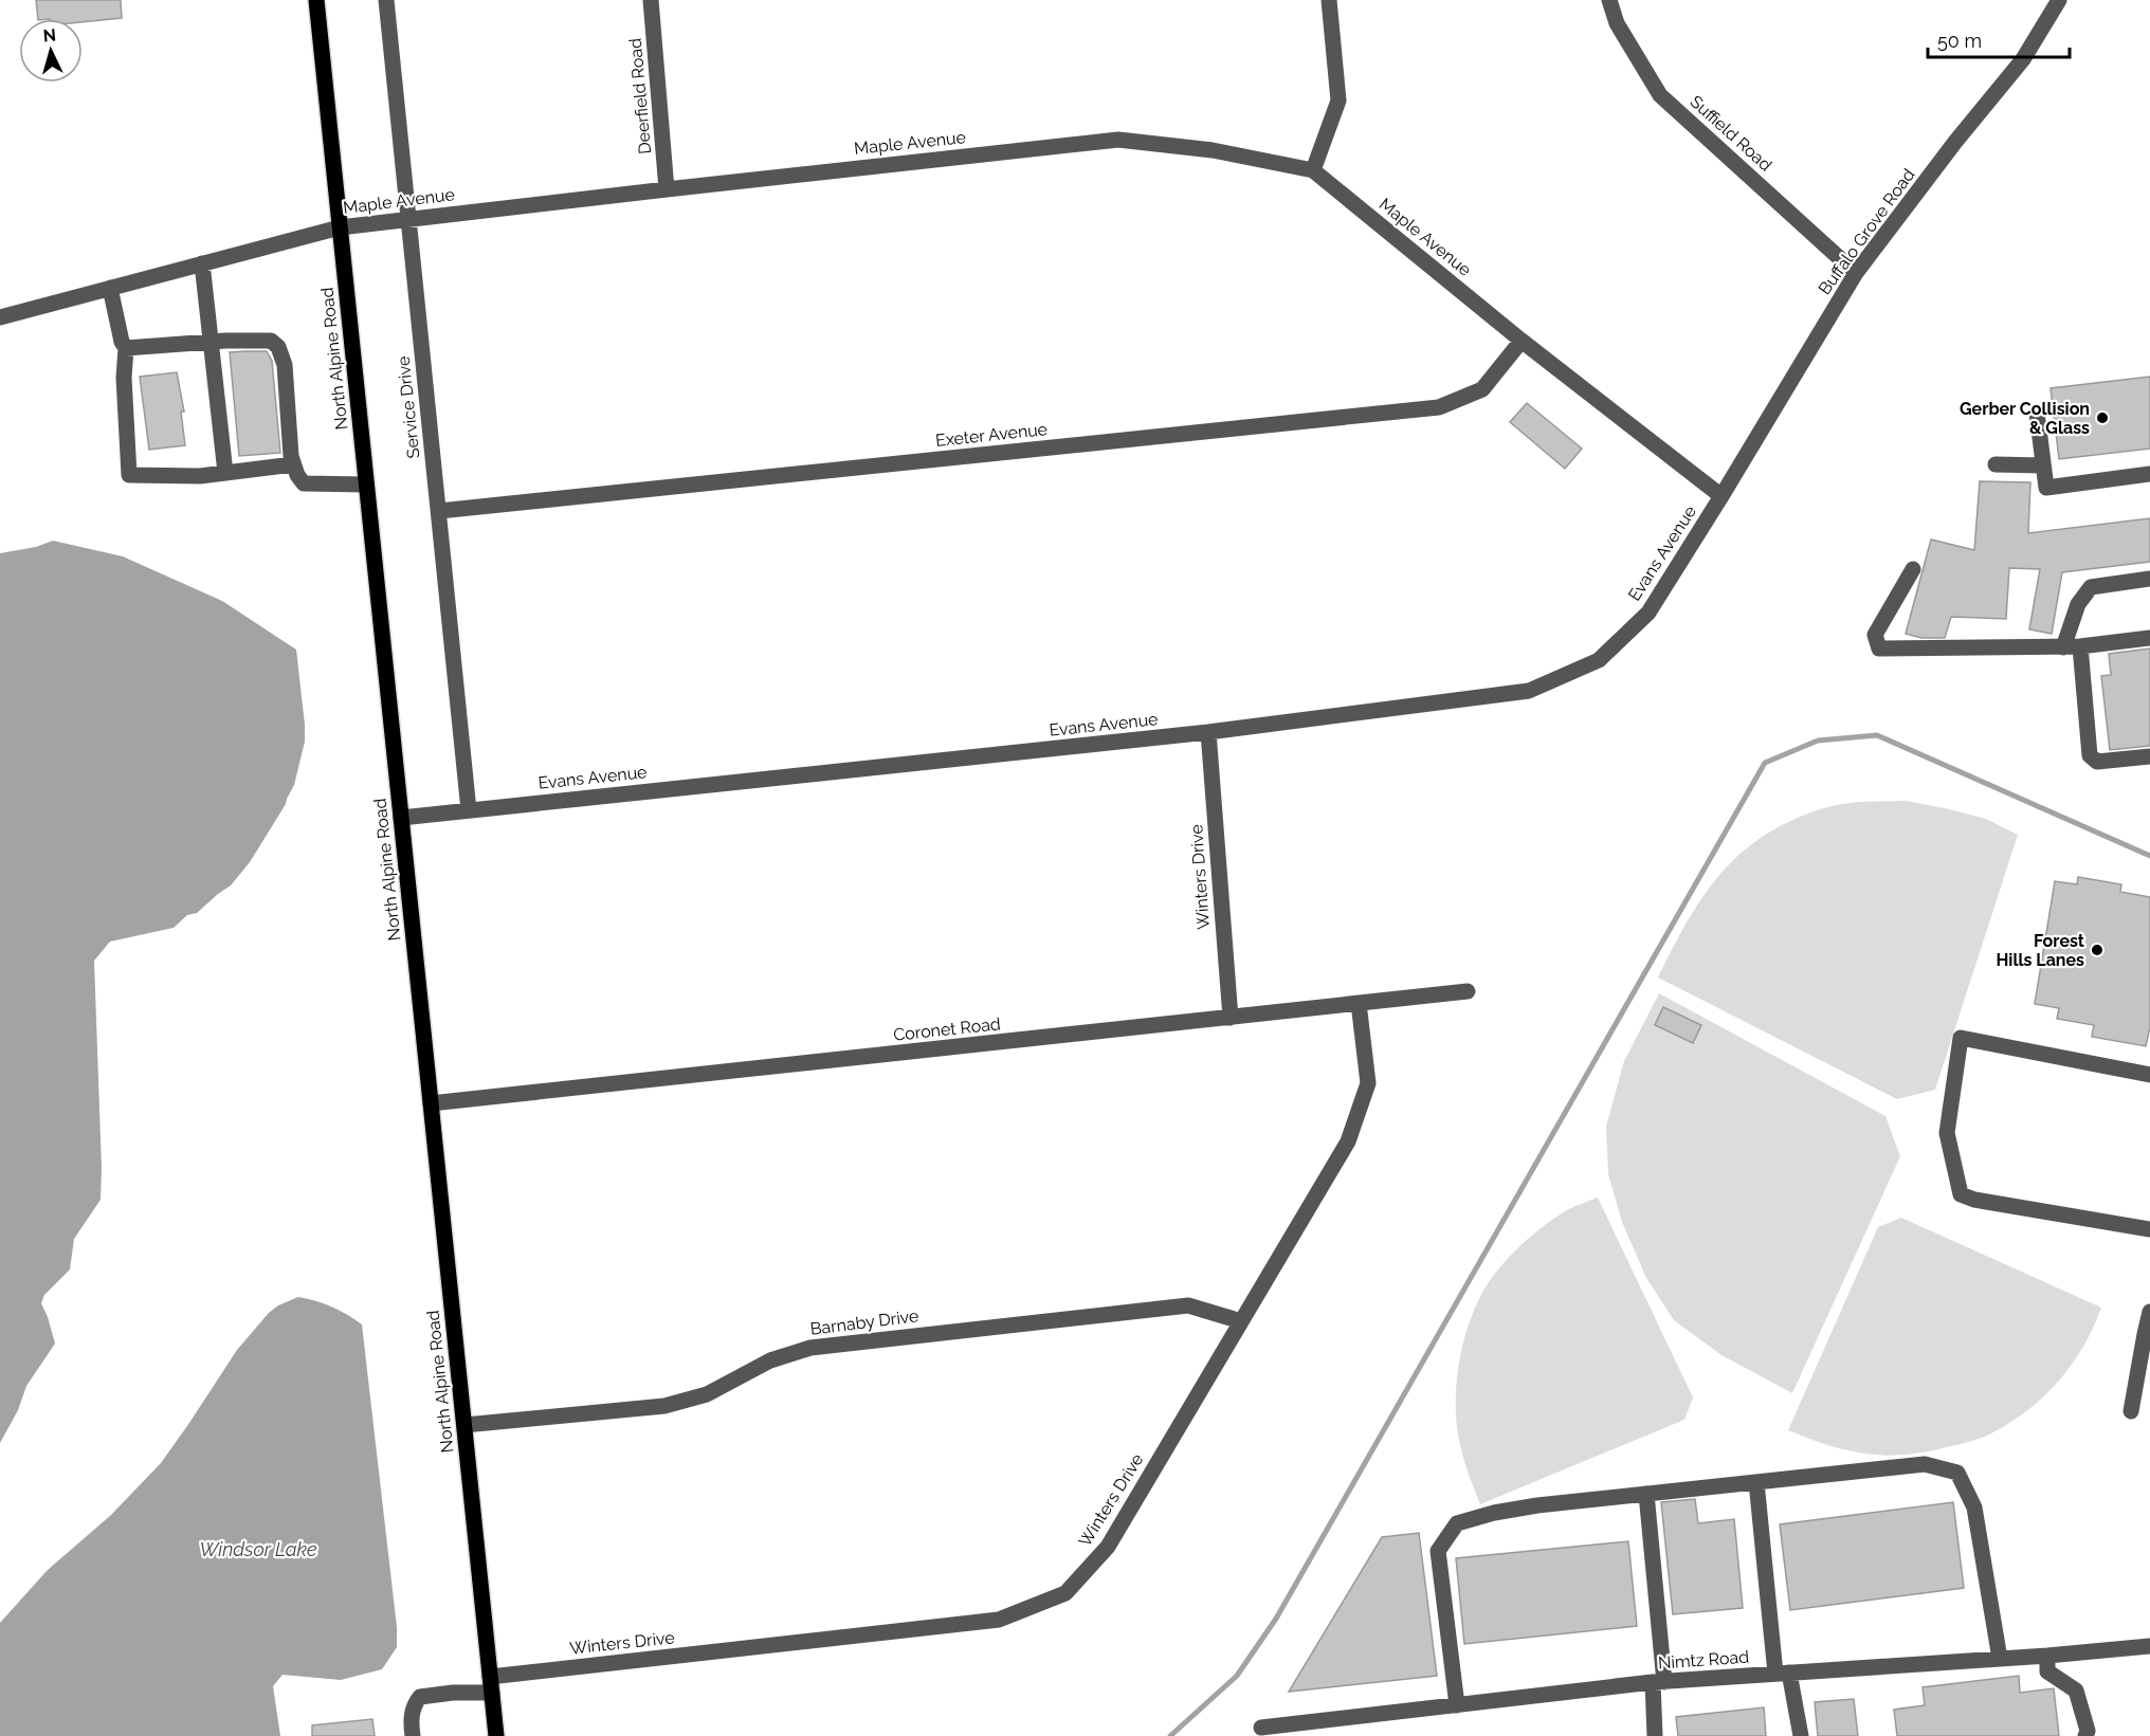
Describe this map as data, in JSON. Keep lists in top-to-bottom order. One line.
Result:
{"streets":{"main road":["North Alpine Road"],"street":["Deerfield Road","Suffield Road","Maple Avenue","Buffalo Grove Road","Service Drive","Exeter Avenue","Evans Avenue","Winters Drive","Coronet Road","Barnaby Drive","Nimtz Road"]},"crossings":[["Deerfield Road","Maple Avenue"],["Suffield Road","Buffalo Grove Road"],["Maple Avenue","Buffalo Grove Road"],["Maple Avenue","North Alpine Road"],["Maple Avenue","Service Drive"],["Maple Avenue","Exeter Avenue"],["Maple Avenue","Evans Avenue"],["Buffalo Grove Road","Evans Avenue"],["North Alpine Road","Evans Avenue"],["North Alpine Road","Winters Drive"],["North Alpine Road","Coronet Road"],["North Alpine Road","Barnaby Drive"],["Service Drive","Exeter Avenue"],["Service Drive","Evans Avenue"],["Evans Avenue","Winters Drive"],["Winters Drive","Coronet Road"],["Winters Drive","Barnaby Drive"]],"water":["Windsor Lake"],"places":["Gerber Collision & Glass","Forest Hills Lanes"],"scale_bar":"50 m","north":"top"}
